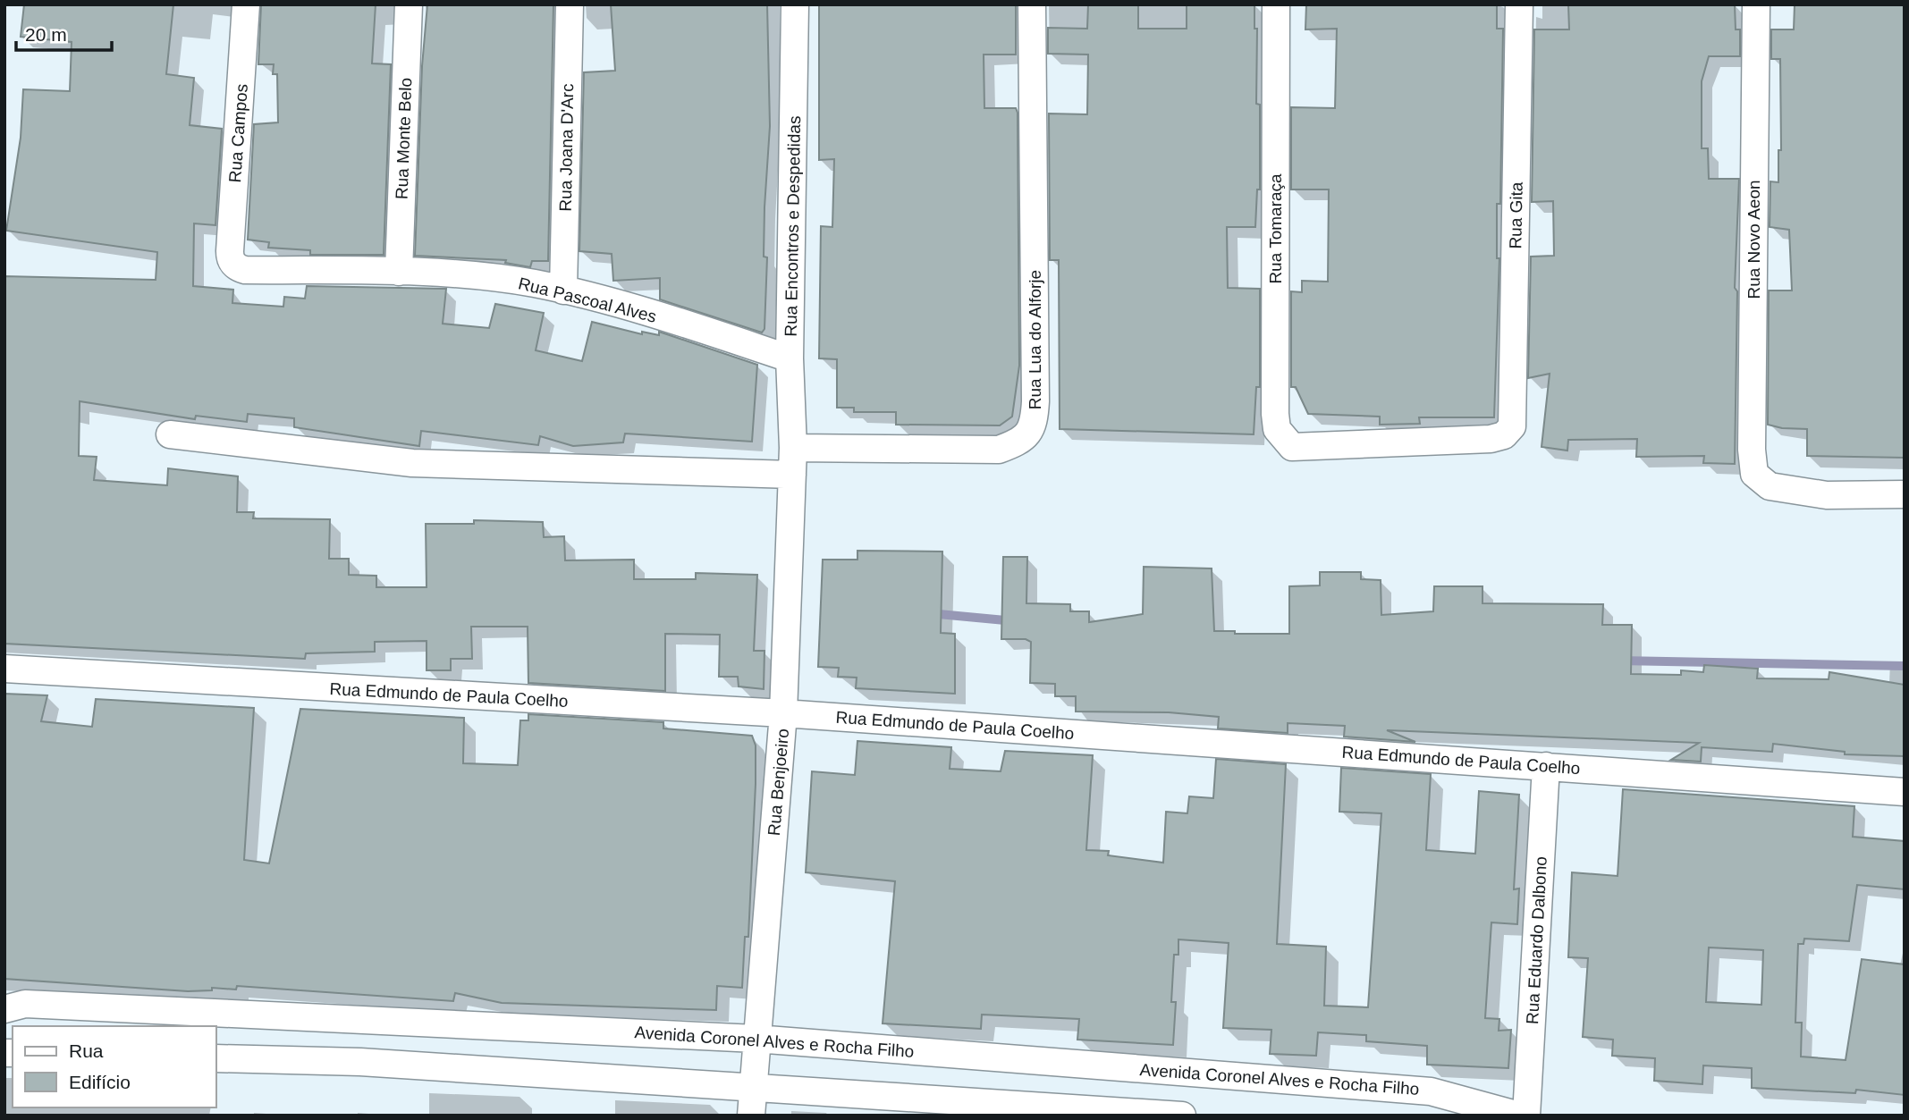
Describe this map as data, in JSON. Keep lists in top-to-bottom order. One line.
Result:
{"streets":{"street":["Rua Campos","Rua Monte Belo","Rua Joana D'Arc","Rua Gita","Rua Encontros e Despedidas","Rua Tomaraça","Rua Novo Aeon","Rua Pascoal Alves","Rua Lua do Alforje","Rua Edmundo de Paula Coelho","Rua Benjoeiro","Rua Eduardo Dalbono","Avenida Coronel Alves e Rocha Filho"]},"crossings":[["Rua Campos","Rua Pascoal Alves"],["Rua Monte Belo","Rua Pascoal Alves"],["Rua Joana D'Arc","Rua Pascoal Alves"],["Rua Gita","Rua Tomaraça"],["Rua Encontros e Despedidas","Rua Pascoal Alves"],["Rua Encontros e Despedidas","Rua Lua do Alforje"],["Rua Encontros e Despedidas","Rua Benjoeiro"],["Rua Lua do Alforje","Rua Benjoeiro"],["Rua Edmundo de Paula Coelho","Rua Benjoeiro"],["Rua Edmundo de Paula Coelho","Rua Eduardo Dalbono"],["Rua Benjoeiro","Avenida Coronel Alves e Rocha Filho"]],"legend":["Rua","Edifício"],"scale_bar":"20 m"}
